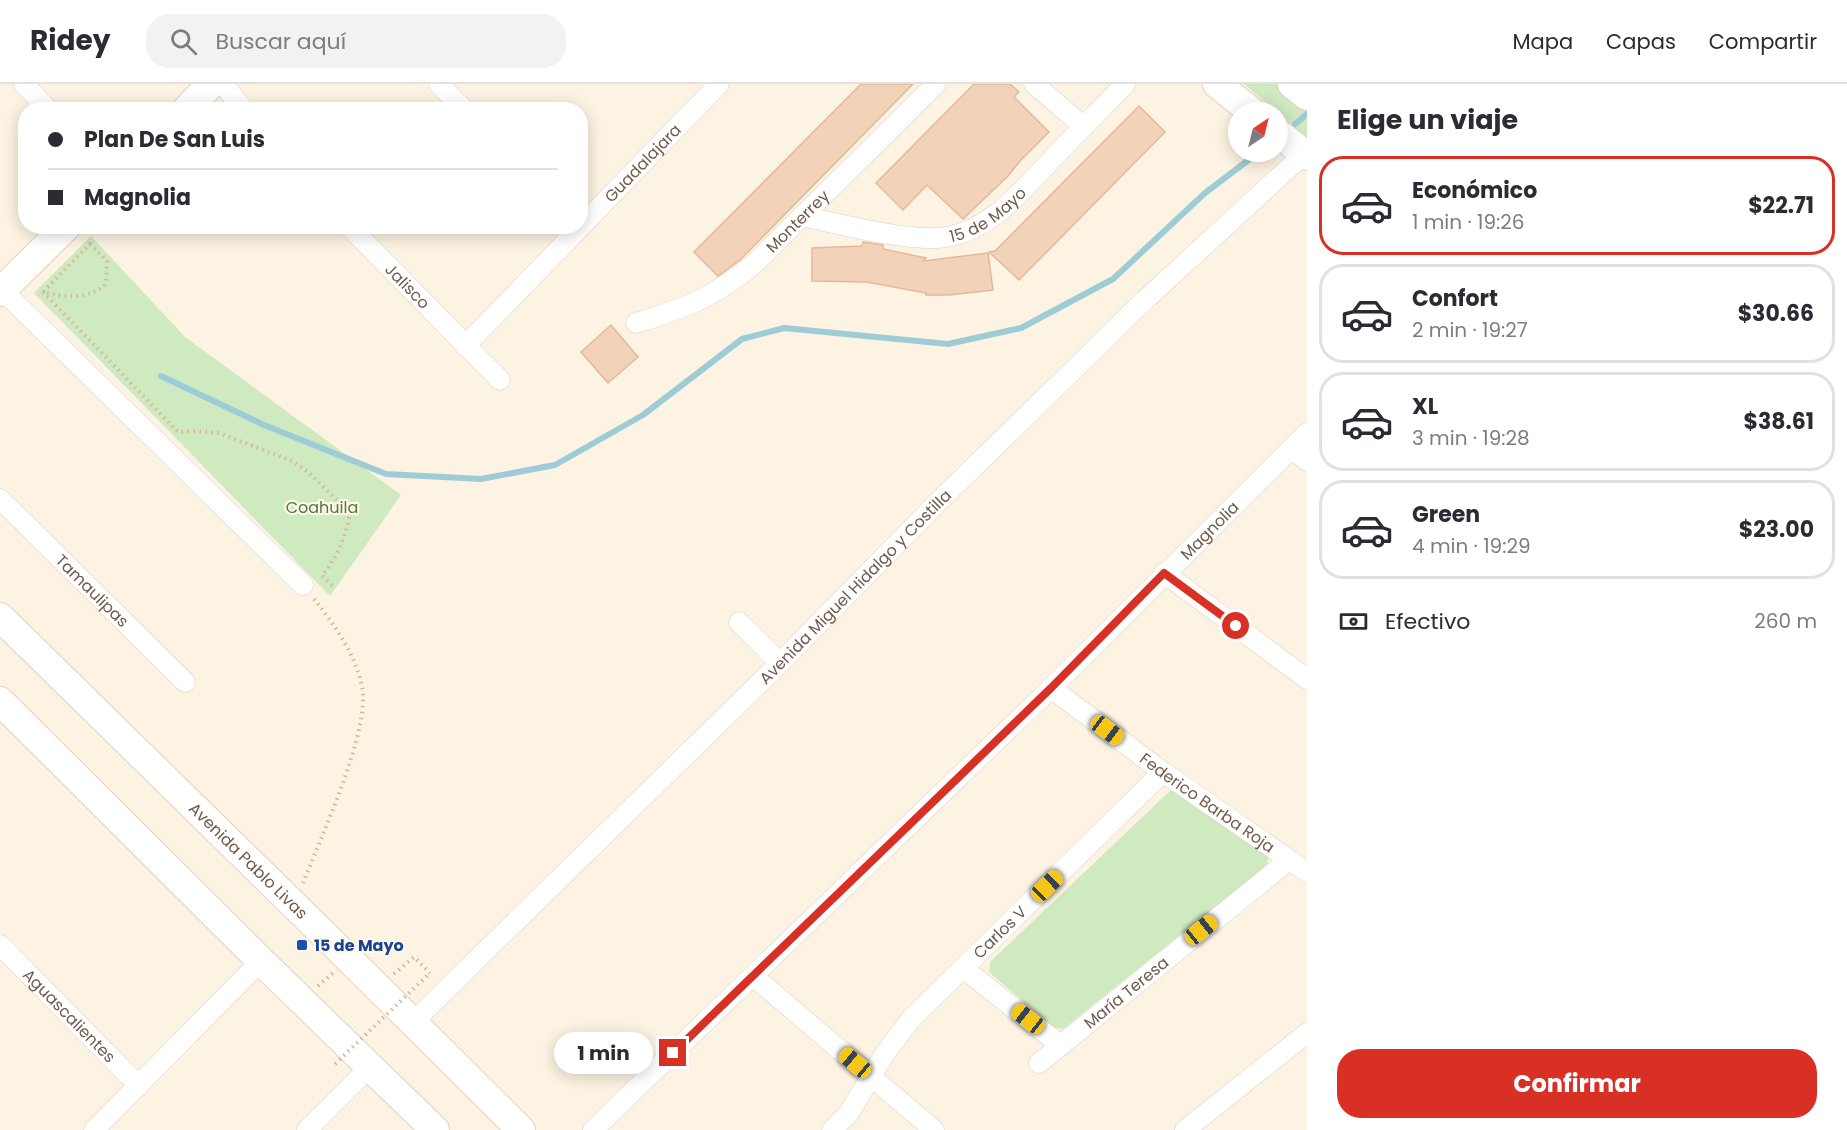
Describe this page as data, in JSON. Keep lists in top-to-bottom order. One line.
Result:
{"streets":{"main road":["Avenida Pablo Livas"],"street":["Guadalajara","15 de Mayo","Monterrey","Jalisco","Magnolia","Avenida Miguel Hidalgo y Costilla","Tamaulipas","Federico Barba Roja","Carlos V","María Teresa","Aguascalientes"]},"crossings":[["Guadalajara","Jalisco"],["15 de Mayo","Monterrey"],["Magnolia","Federico Barba Roja"],["Avenida Miguel Hidalgo y Costilla","Avenida Pablo Livas"],["Federico Barba Roja","Carlos V"],["Federico Barba Roja","María Teresa"]],"parks":["Coahuila"],"places":{"transit":["15 de Mayo"]},"north":"top right","page":{"header":"Ridey","search":"Buscar aquí","nav":["Mapa","Capas","Compartir"],"heading":"Elige un viaje","banner":["Plan De San Luis","Magnolia"],"list":[{"name":"Económico","note":"1 min · 19:26","value":"$22.71"},{"name":"Confort","note":"2 min · 19:27","value":"$30.66"},{"name":"XL","note":"3 min · 19:28","value":"$38.61"},{"name":"Green","note":"4 min · 19:29","value":"$23.00"}],"pay":["Efectivo","260 m"],"bubble":"1 min","buttons":"Confirmar"}}
